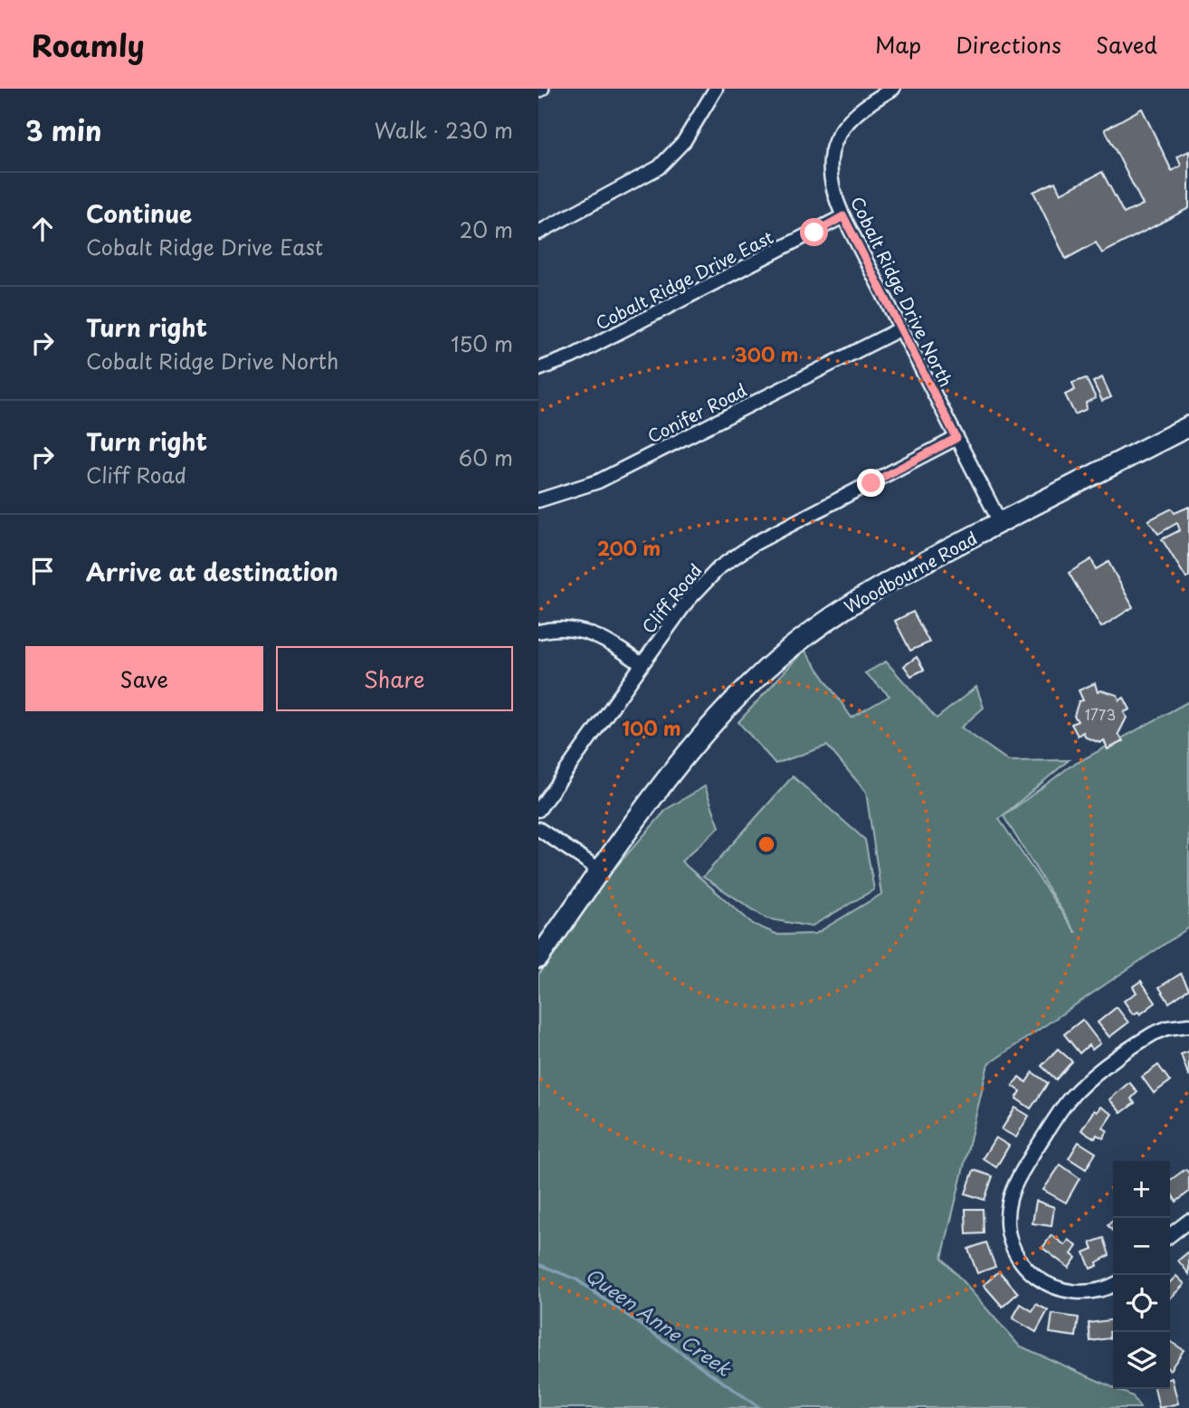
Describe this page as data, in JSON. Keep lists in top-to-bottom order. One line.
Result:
{"streets":{"main road":["Woodbourne Road"],"street":["Cobalt Ridge Drive East","Cobalt Ridge Drive North","Conifer Road","Cliff Road"]},"crossings":[["Cobalt Ridge Drive East","Cobalt Ridge Drive North"],["Cobalt Ridge Drive North","Conifer Road"],["Cobalt Ridge Drive North","Woodbourne Road"],["Cobalt Ridge Drive North","Cliff Road"]],"water":["Queen Anne Creek"],"house_numbers":["1773"],"page":{"header":"Roamly","nav":["Map","Directions","Saved"],"heading":["3 min","Walk · 230 m"],"list":[["Continue","Cobalt Ridge Drive East","20 m"],["Turn right","Cobalt Ridge Drive North","150 m"],["Turn right","Cliff Road","60 m"],"Arrive at destination"],"buttons":["Save","Share"],"map_buttons":["+","−"]},"rings":["300 m","200 m","100 m"]}
